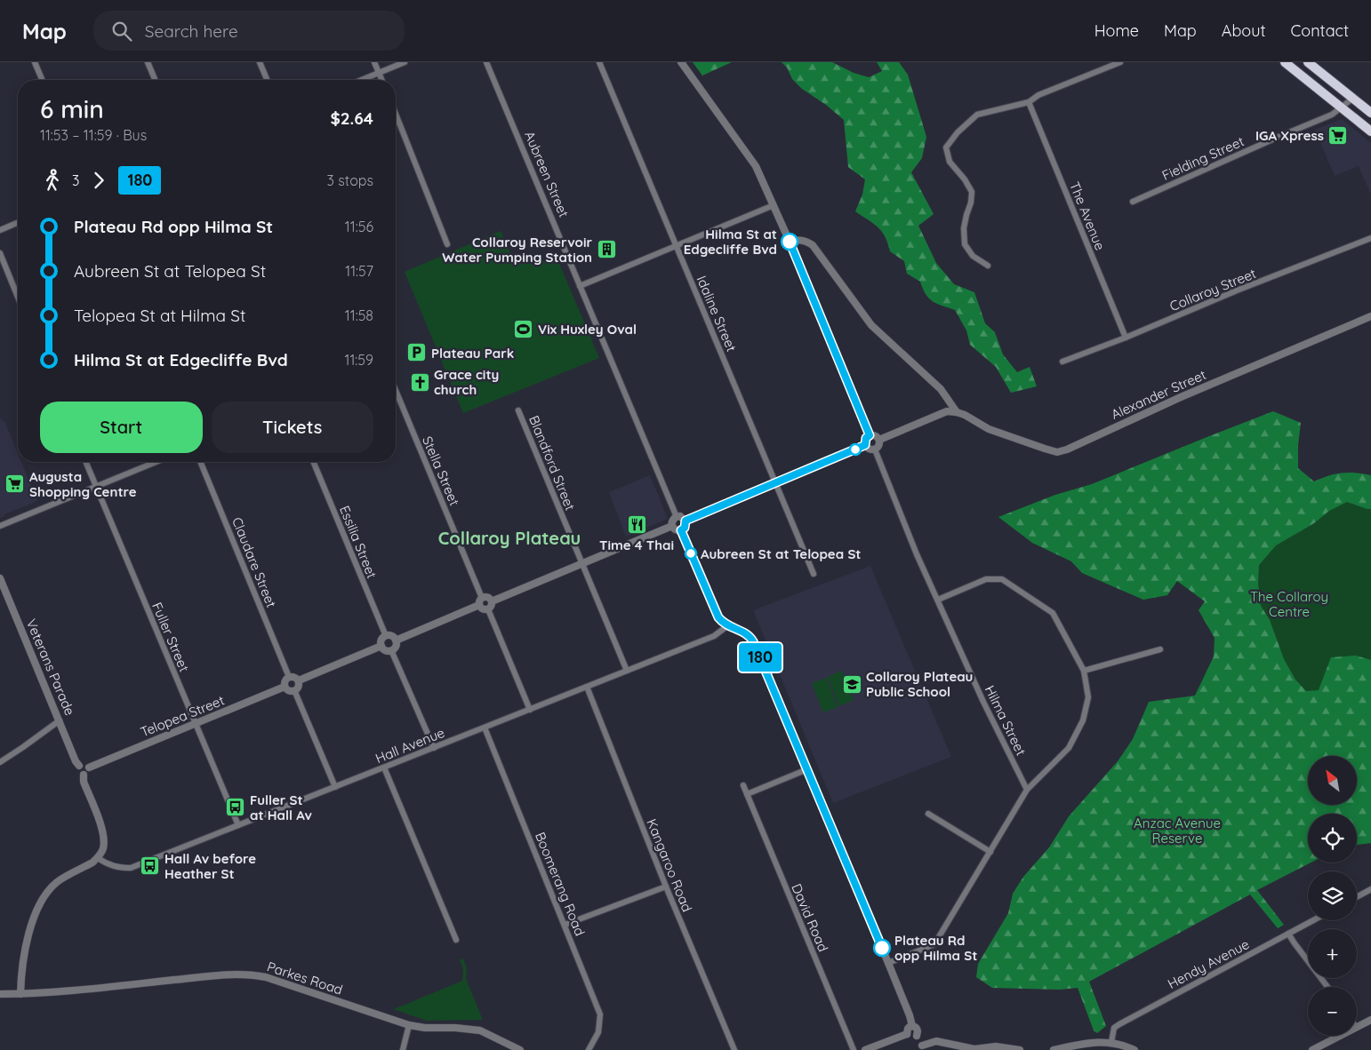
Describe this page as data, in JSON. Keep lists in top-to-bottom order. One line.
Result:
{"streets":{"street":["Fielding Street","Aubreen Street","The Avenue","Collaroy Street","Idaline Street","Alexander Street","Blandford Street","Stella Street","Essilia Street","Claudare Street","Fuller Street","Veterans Parade","Telopea Street","Hilma Street","Hall Avenue","Kangaroo Road","Boomerang Road","David Road","Hendy Avenue","Parkes Road"]},"crossings":[["The Avenue","Collaroy Street"],["Blandford Street","Hall Avenue"],["Claudare Street","Telopea Street"],["Fuller Street","Telopea Street"],["Fuller Street","Hall Avenue"],["Veterans Parade","Telopea Street"],["Hall Avenue","Kangaroo Road"],["Hall Avenue","Boomerang Road"]],"districts":["Collaroy Plateau"],"parks":["The Collaroy Centre","Anzac Avenue Reserve"],"places":{"supermarket":["IGA Xpress","Augusta Shopping Centre"],"other":["Hilma St at Edgecliffe Bvd","Aubreen St at Telopea St","Plateau Rd opp Hilma St"],"building":["Collaroy Reservoir Water Pumping Station"],"sports":["Vix Huxley Oval"],"parking":["Plateau Park"],"church":["Grace city church"],"restaurant":["Time 4 Thai"],"school or university":["Collaroy Plateau Public School"],"bus stop":["Fuller St at Hall Av","Hall Av before Heather St"]},"lines":["bus line 180"],"north":"top left","page":{"header":"Map","search":"Search here","nav":["Home","Map","About","Contact"],"on_map":"180","heading":["6 min","11:53 – 11:59 · Bus","$2.64"],"legs":["3","180","3 stops"],"list":[{"name":"Plateau Rd opp Hilma St","value":"11:56"},{"name":"Aubreen St at Telopea St","value":"11:57"},{"name":"Telopea St at Hilma St","value":"11:58"},{"name":"Hilma St at Edgecliffe Bvd","value":"11:59"}],"buttons":["Start","Tickets"],"map_buttons":["+","−"]}}
